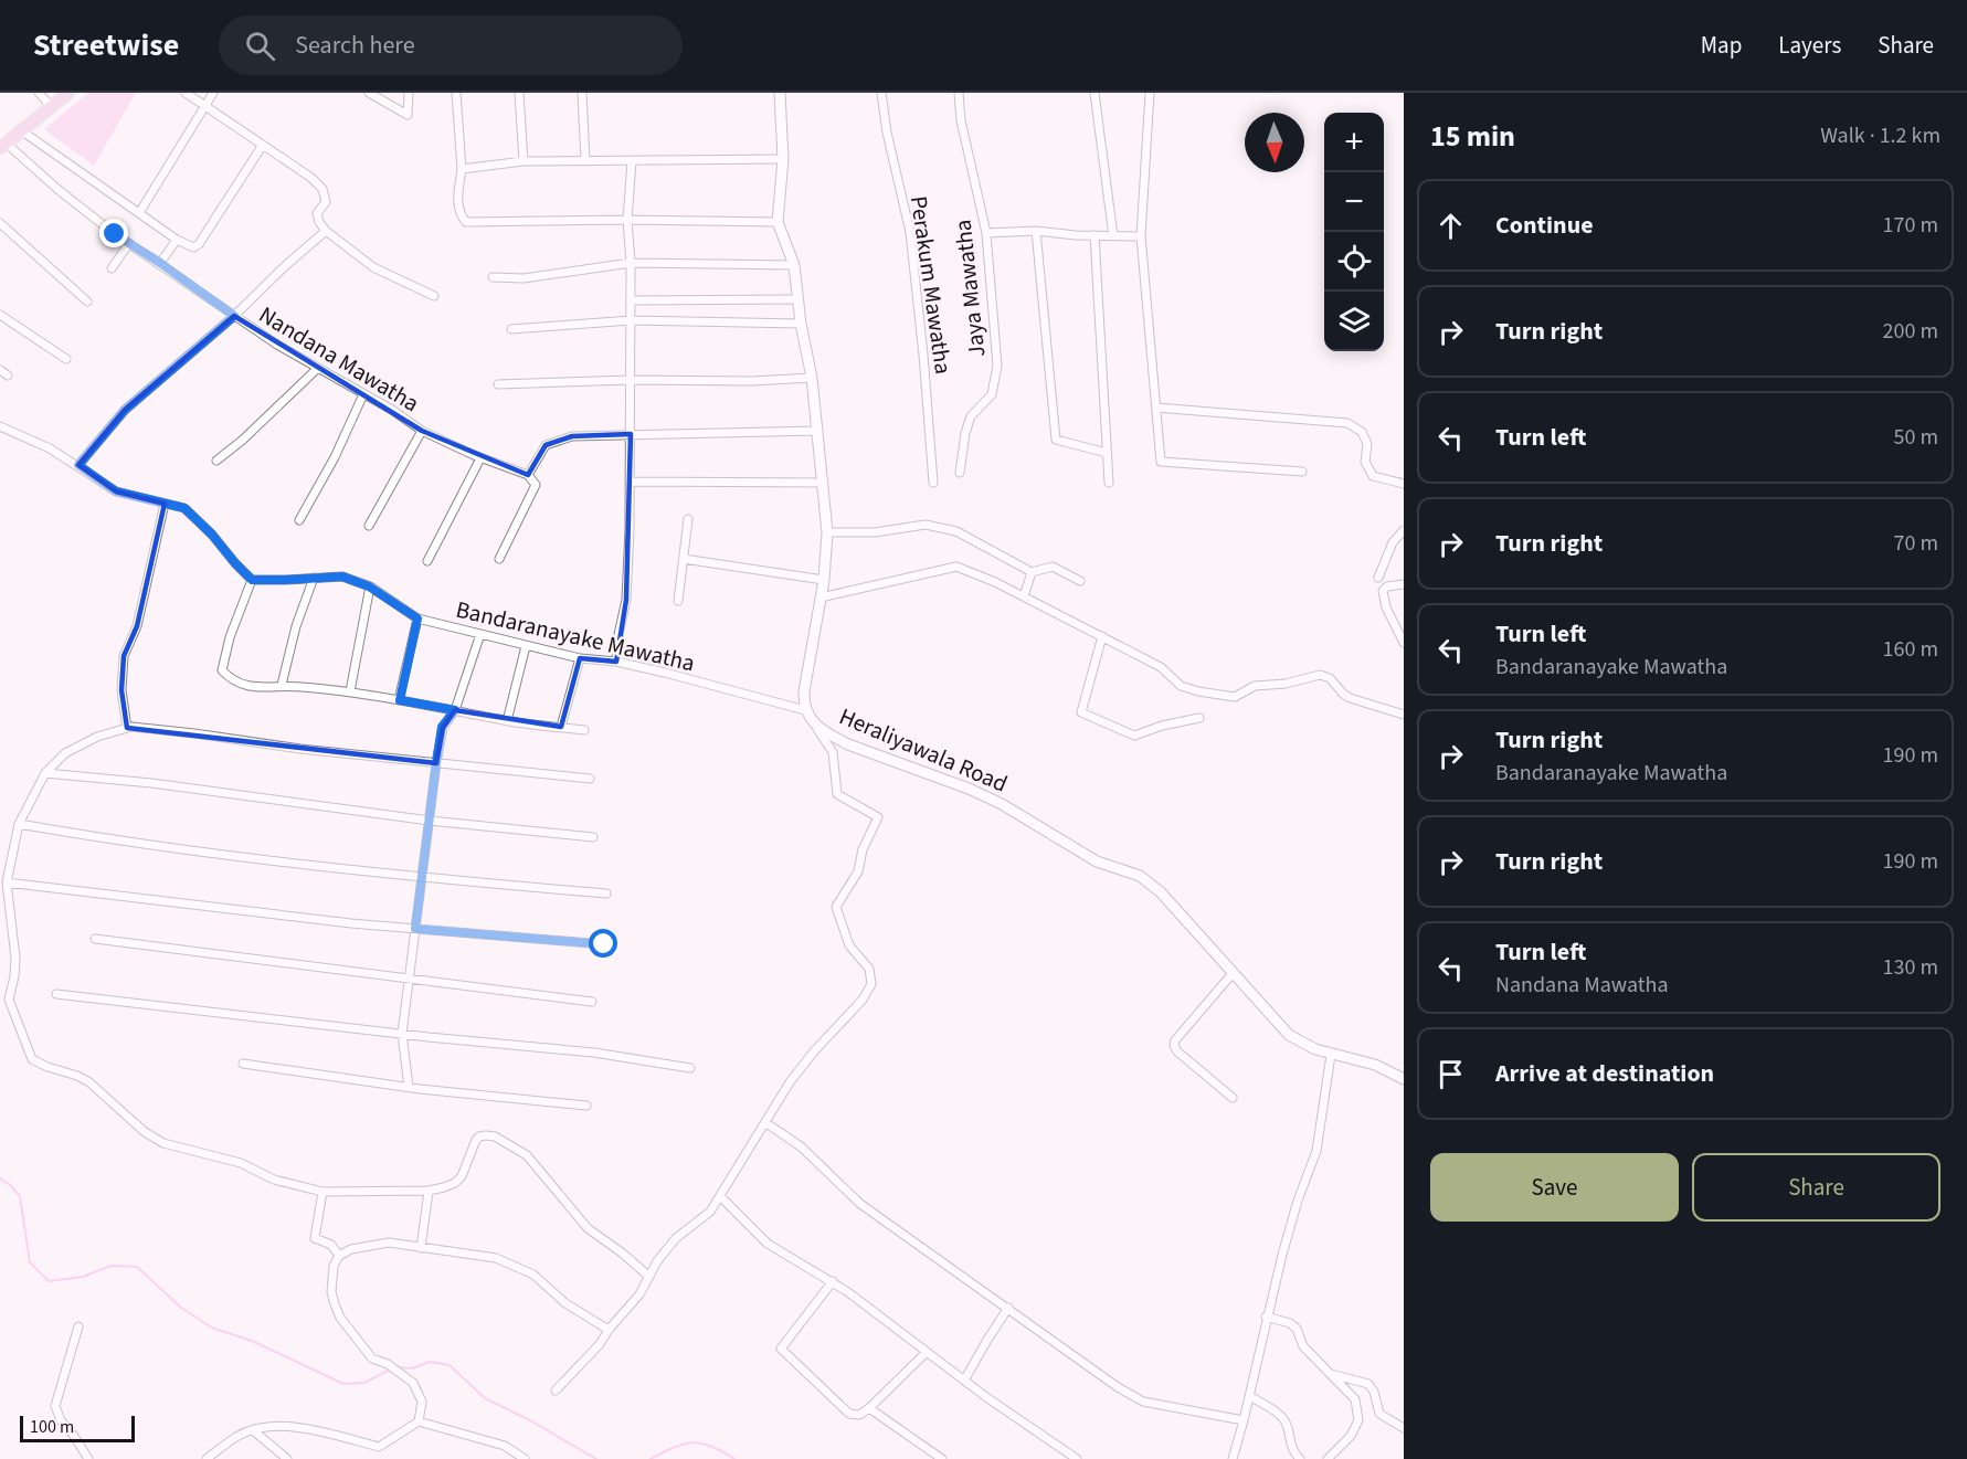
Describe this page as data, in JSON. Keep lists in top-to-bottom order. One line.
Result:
{"streets":{"street":["Perakum Mawatha","Jaya Mawatha","Nandana Mawatha","Bandaranayake Mawatha","Heraliyawala Road"]},"crossings":[["Bandaranayake Mawatha","Heraliyawala Road"]],"scale_bar":"100 m","north":"bottom","page":{"header":"Streetwise","search":"Search here","nav":["Map","Layers","Share"],"heading":["15 min","Walk · 1.2 km"],"map_buttons":["+","−"],"list":[["Continue","170 m"],["Turn right","200 m"],["Turn left","50 m"],["Turn right","70 m"],["Turn left","Bandaranayake Mawatha","160 m"],["Turn right","Bandaranayake Mawatha","190 m"],["Turn right","190 m"],["Turn left","Nandana Mawatha","130 m"],"Arrive at destination"],"buttons":["Save","Share"],"scale":"100 m"}}
